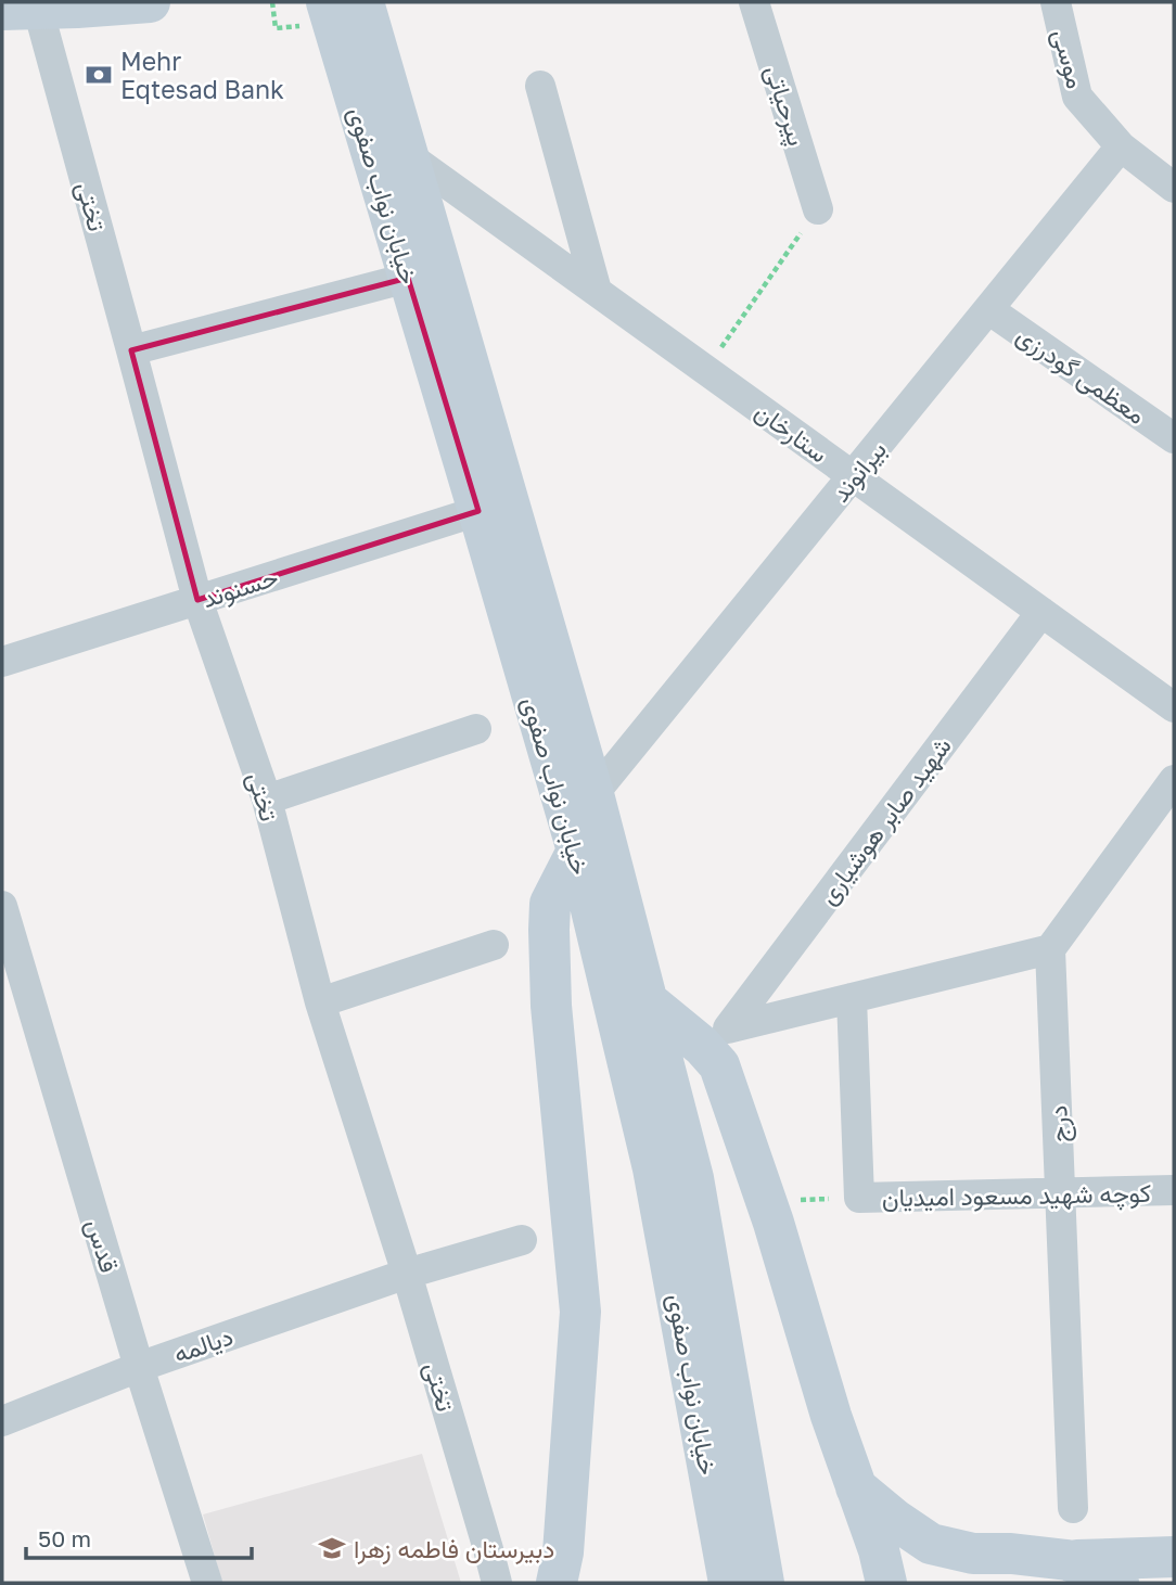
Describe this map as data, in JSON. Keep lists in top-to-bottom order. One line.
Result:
{"streets":{"main road":["خیابان نواب صفوی"],"street":["موسی","پیرحیاتی","تختی","معظمی گودرزی","ستارخان","بیرانوند","حسنوند","شهید صابر هوشیاری","درج","کوچه شهید مسعود امیدیان","قدس","دیالمه"]},"crossings":[["موسی","بیرانوند"],["خیابان نواب صفوی","ستارخان"],["خیابان نواب صفوی","بیرانوند"],["خیابان نواب صفوی","حسنوند"],["تختی","حسنوند"],["تختی","دیالمه"],["معظمی گودرزی","بیرانوند"],["ستارخان","بیرانوند"],["ستارخان","شهید صابر هوشیاری"],["درج","کوچه شهید مسعود امیدیان"],["قدس","دیالمه"]],"places":{"bank":["Mehr Eqtesad Bank"],"school or university":["دبیرستان فاطمه زهرا"]},"scale_bar":"50 m"}
